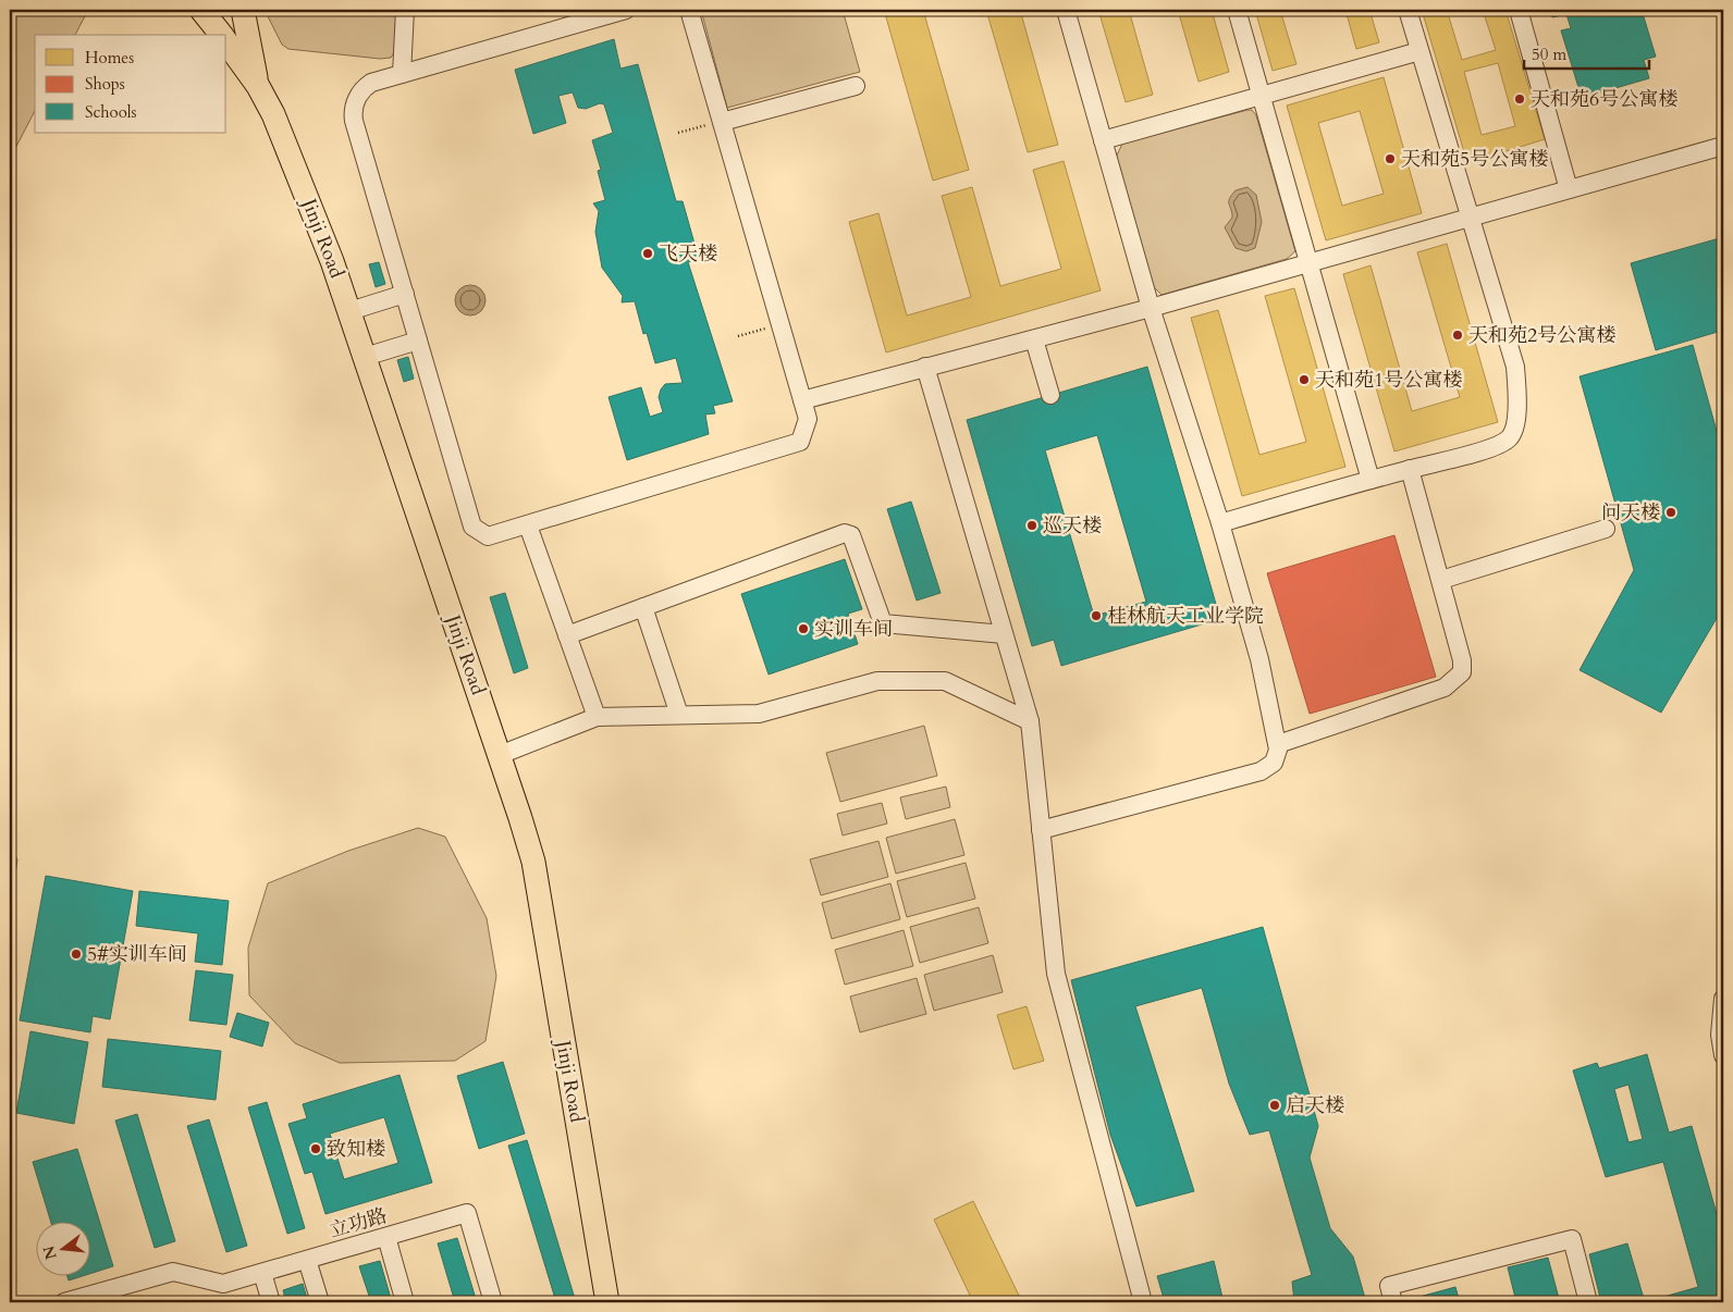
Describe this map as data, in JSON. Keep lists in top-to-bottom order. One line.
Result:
{"streets":{"main road":["Jinji Road"],"lane":["立功路"]},"places":["天和苑6号公寓楼","天和苑5号公寓楼","飞天楼","天和苑2号公寓楼","天和苑1号公寓楼","问天楼","巡天楼","桂林航天工业学院","实训车间","5#实训车间","启天楼","致知楼"],"legend":["Homes","Shops","Schools"],"scale_bar":"50 m","north":"left"}
